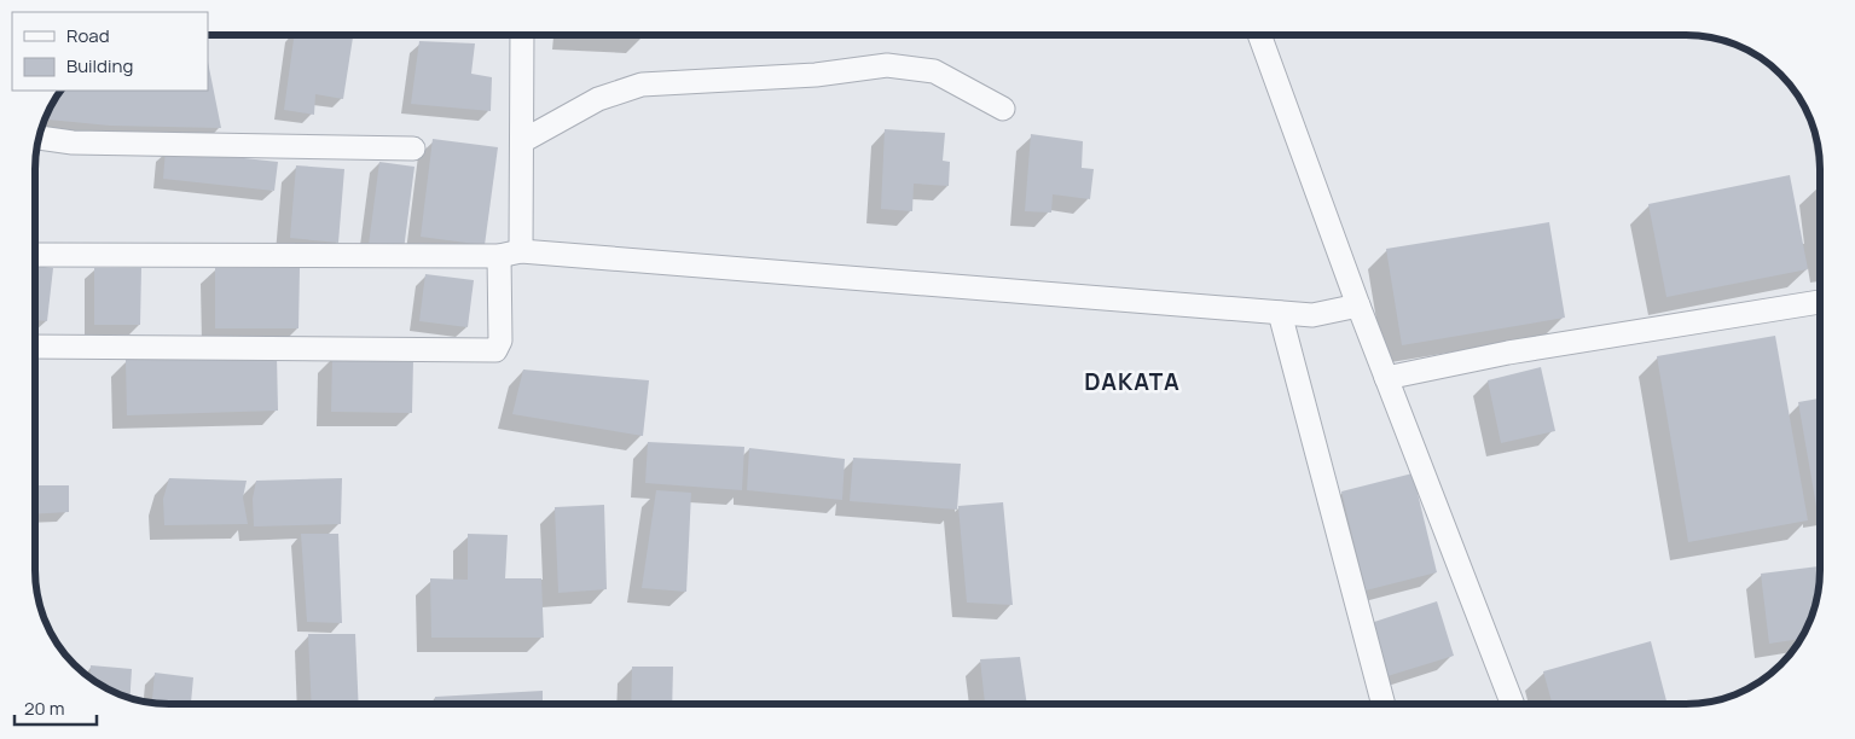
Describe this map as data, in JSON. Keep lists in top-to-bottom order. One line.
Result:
{"districts":["DAKATA"],"legend":["Road","Building"],"scale_bar":"20 m"}
